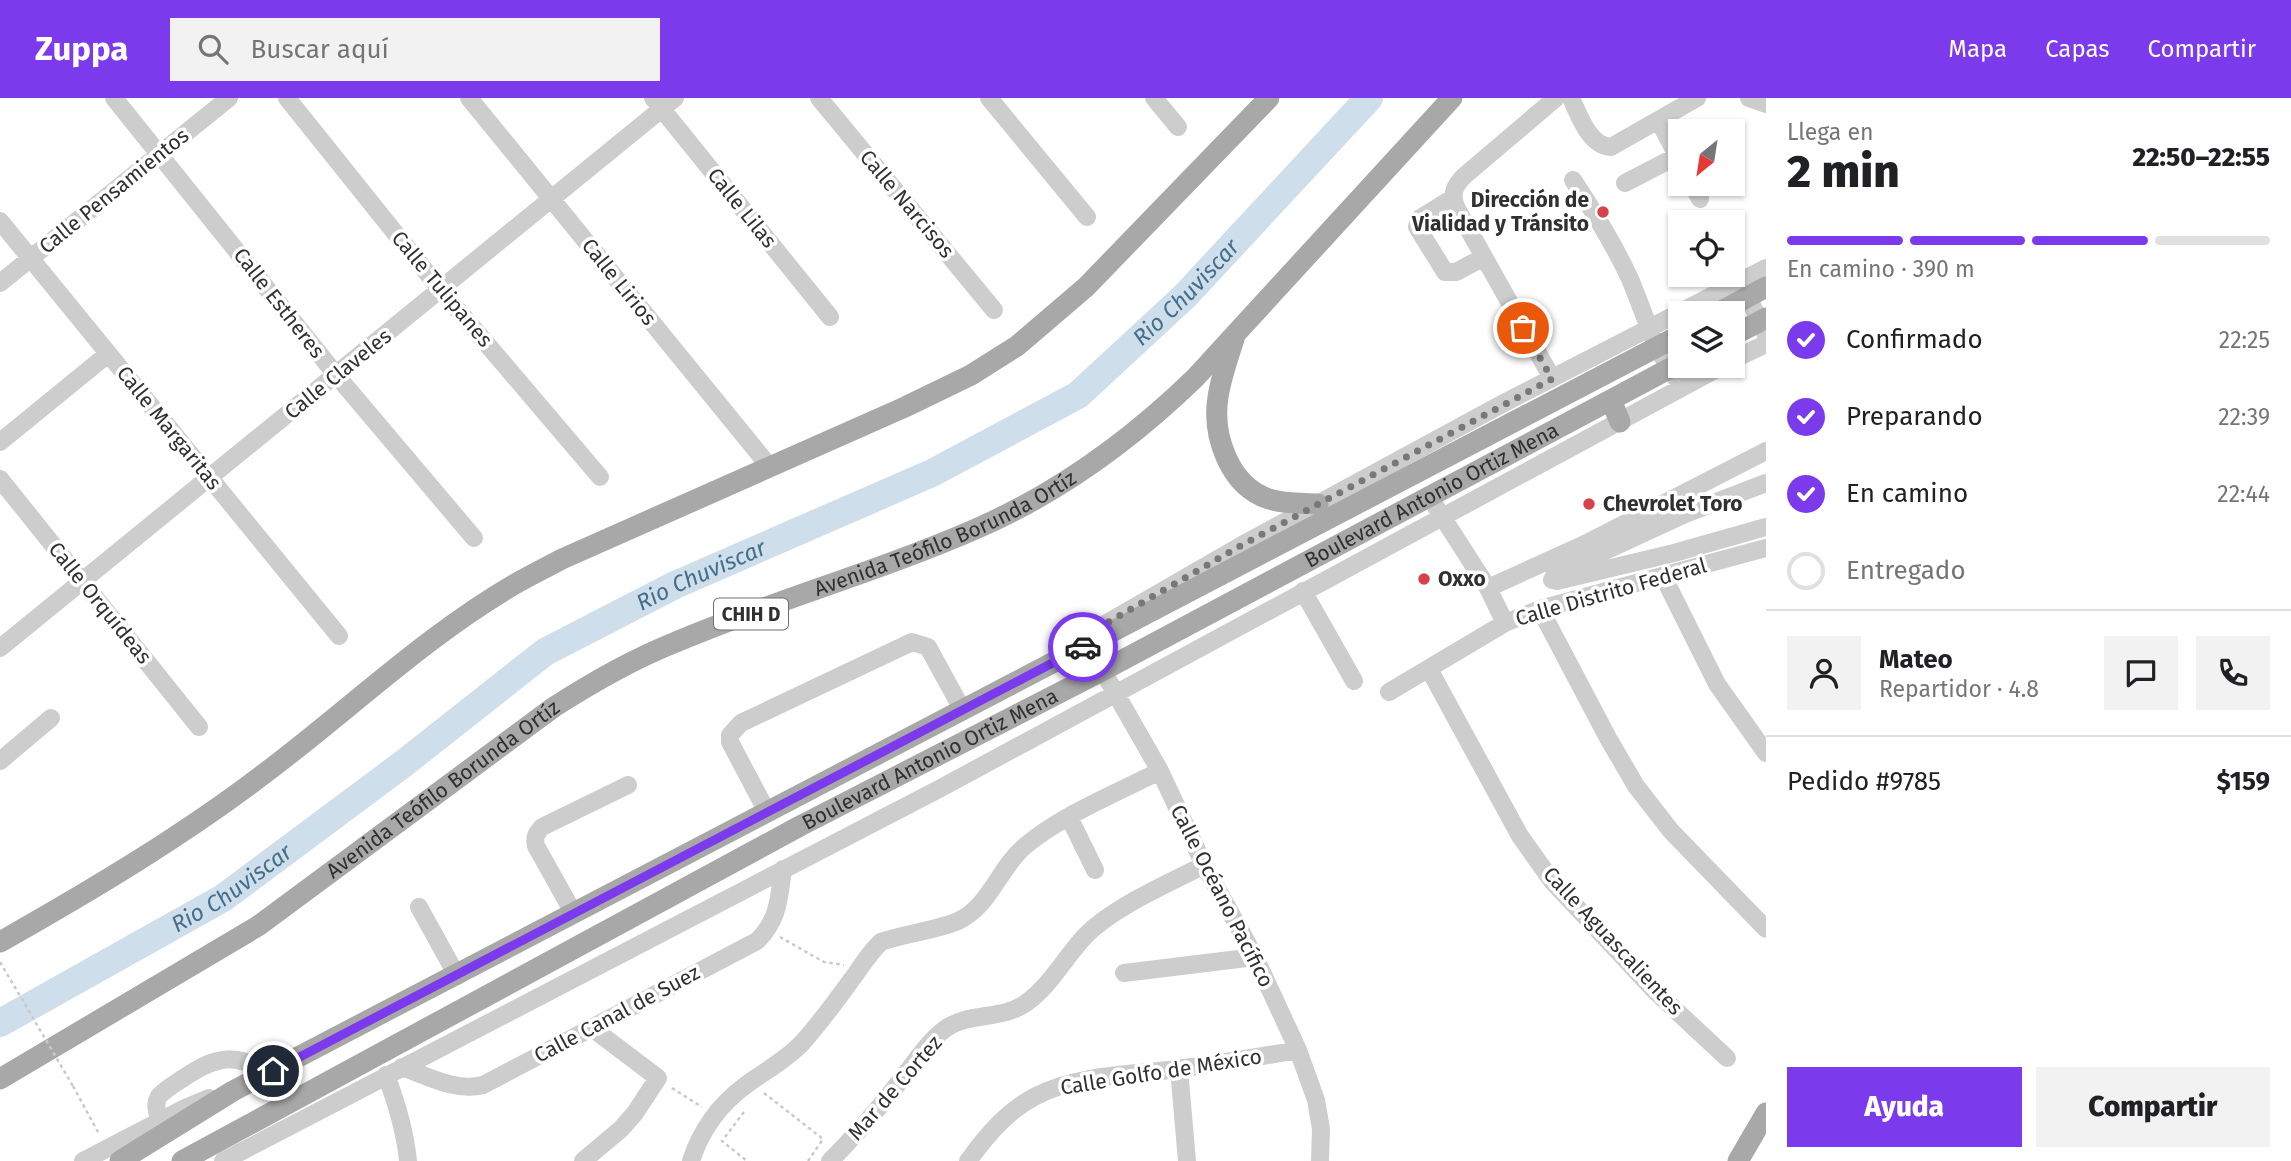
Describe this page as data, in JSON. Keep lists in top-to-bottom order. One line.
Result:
{"streets":{"main road":["Boulevard Antonio Ortiz Mena","Avenida Teófilo Borunda Ortíz","CHIH D"],"street":["Calle Pensamientos","Calle Narcisos","Calle Lilas","Calle Lirios","Calle Tulipanes","Calle Estheres","Calle Claveles","Calle Margaritas","Calle Distrito Federal","Calle Orquídeas","Calle Océano Pacífico","Calle Aguascalientes","Calle Canal de Suez","Calle Golfo de México","Mar de Cortez"]},"crossings":[["Calle Pensamientos","Calle Estheres"],["Calle Pensamientos","Calle Margaritas"],["Calle Lilas","Calle Claveles"],["Calle Lirios","Calle Claveles"],["Calle Tulipanes","Calle Claveles"],["Calle Estheres","Calle Claveles"],["Calle Claveles","Calle Margaritas"],["Calle Claveles","Calle Orquídeas"],["Boulevard Antonio Ortiz Mena","Calle Océano Pacífico"],["Boulevard Antonio Ortiz Mena","Calle Canal de Suez"],["Calle Distrito Federal","Calle Aguascalientes"],["Calle Océano Pacífico","Calle Golfo de México"],["Calle Océano Pacífico","Mar de Cortez"]],"water":["Rio Chuviscar"],"places":["Dirección de Vialidad y Tránsito","Chevrolet Toro","Oxxo"],"north":"bottom left","page":{"header":"Zuppa","search":"Buscar aquí","nav":["Mapa","Capas","Compartir"],"heading":["2 min","Llega en","22:50–22:55"],"panel":["Mateo","Repartidor · 4.8","Pedido #9785","$159"],"bar":"En camino · 390 m","list":[["Confirmado","22:25"],["Preparando","22:39"],["En camino","22:44"],"Entregado"],"buttons":["Ayuda","Compartir"]}}
